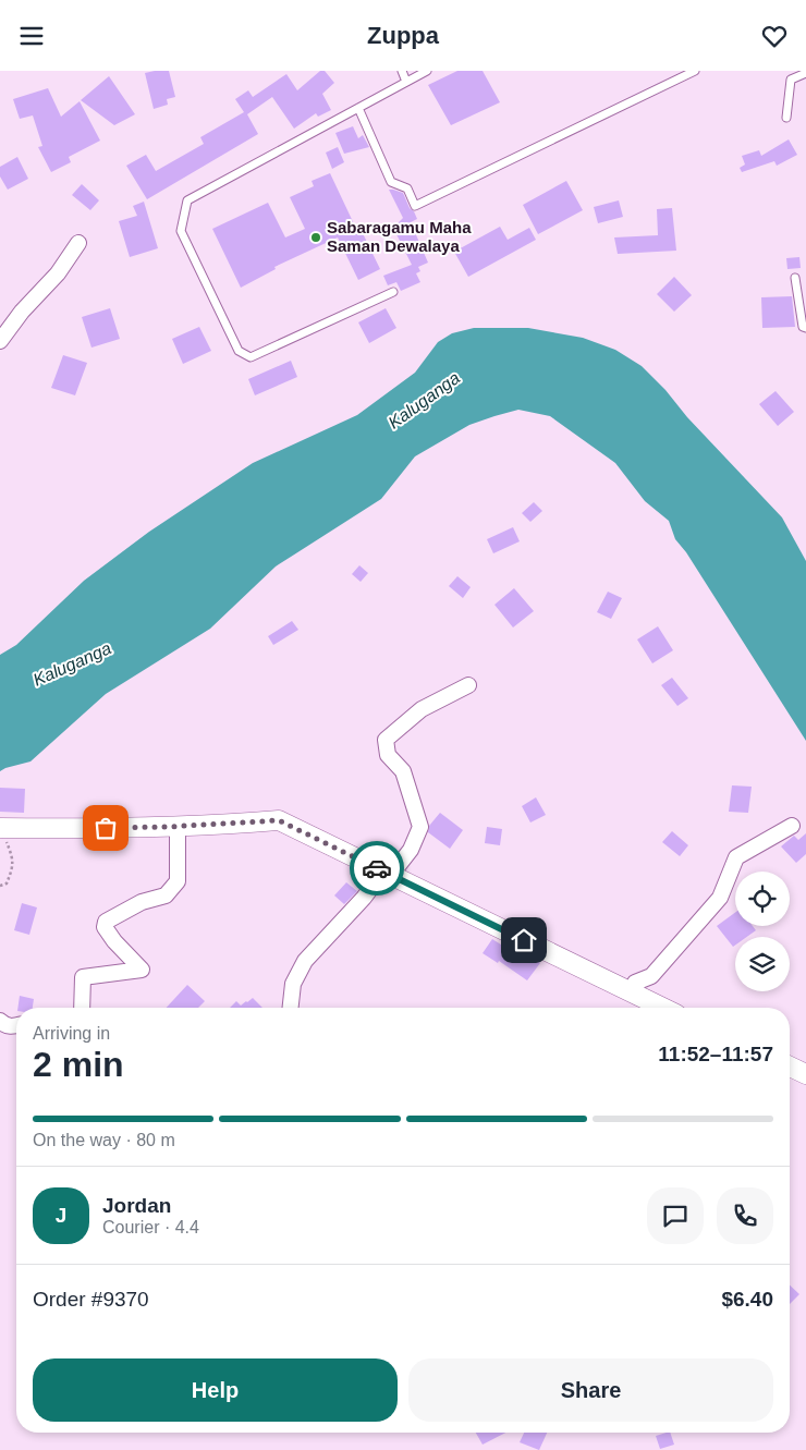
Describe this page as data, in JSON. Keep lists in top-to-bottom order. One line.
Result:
{"water":["Kaluganga"],"places":["Sabaragamu Maha Saman Dewalaya"],"page":{"header":"Zuppa","heading":["2 min","Arriving in","11:52–11:57"],"panel":["Jordan","Courier · 4.4","Order #9370","$6.40"],"bar":"On the way · 80 m","round":"J","buttons":["Help","Share"]}}
